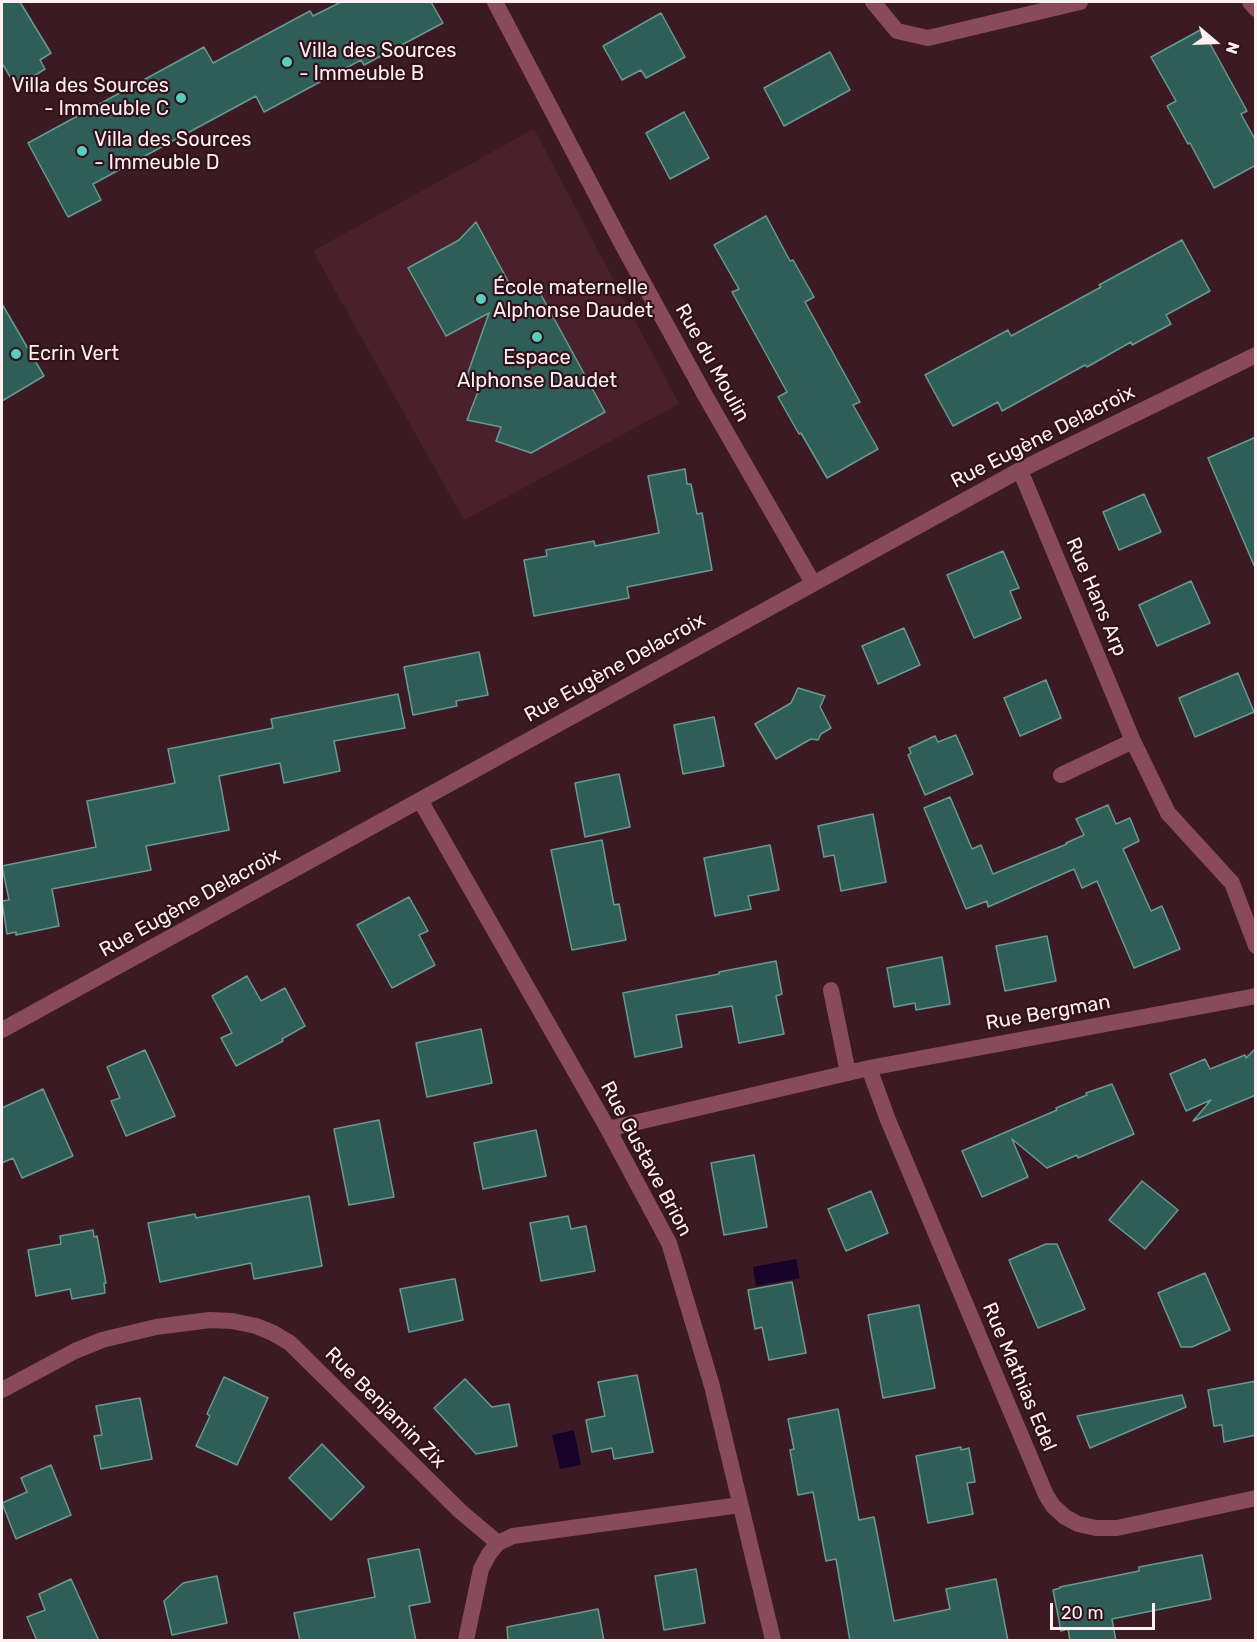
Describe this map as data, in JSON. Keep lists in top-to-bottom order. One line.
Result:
{"streets":{"street":["Rue du Moulin","Rue Eugène Delacroix","Rue Hans Arp","Rue Bergman","Rue Gustave Brion","Rue Mathias Edel","Rue Benjamin Zix"]},"crossings":[["Rue du Moulin","Rue Eugène Delacroix"],["Rue Eugène Delacroix","Rue Hans Arp"],["Rue Eugène Delacroix","Rue Gustave Brion"],["Rue Bergman","Rue Gustave Brion"],["Rue Bergman","Rue Mathias Edel"]],"places":["Villa des Sources - Immeuble B","Villa des Sources - Immeuble C","Villa des Sources - Immeuble D","École maternelle Alphonse Daudet","Espace Alphonse Daudet","Ecrin Vert"],"scale_bar":"20 m","north":"right"}
